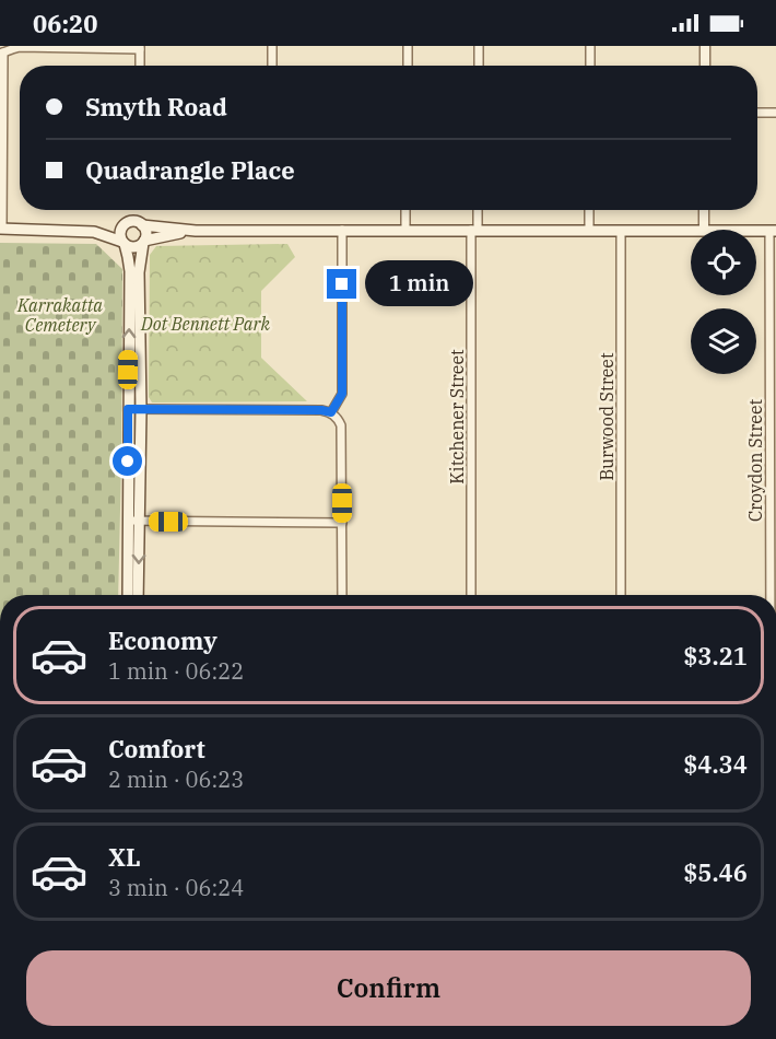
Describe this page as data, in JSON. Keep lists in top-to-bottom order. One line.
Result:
{"streets":{"street":["Kitchener Street","Burwood Street","Croydon Street"]},"parks":["Karrakatta Cemetery","Dot Bennett Park"],"page":{"status":"06:20","banner":["Smyth Road","Quadrangle Place"],"bubble":"1 min","list":[{"name":"Economy","note":"1 min · 06:22","value":"$3.21"},{"name":"Comfort","note":"2 min · 06:23","value":"$4.34"},{"name":"XL","note":"3 min · 06:24","value":"$5.46"}],"buttons":"Confirm"}}
